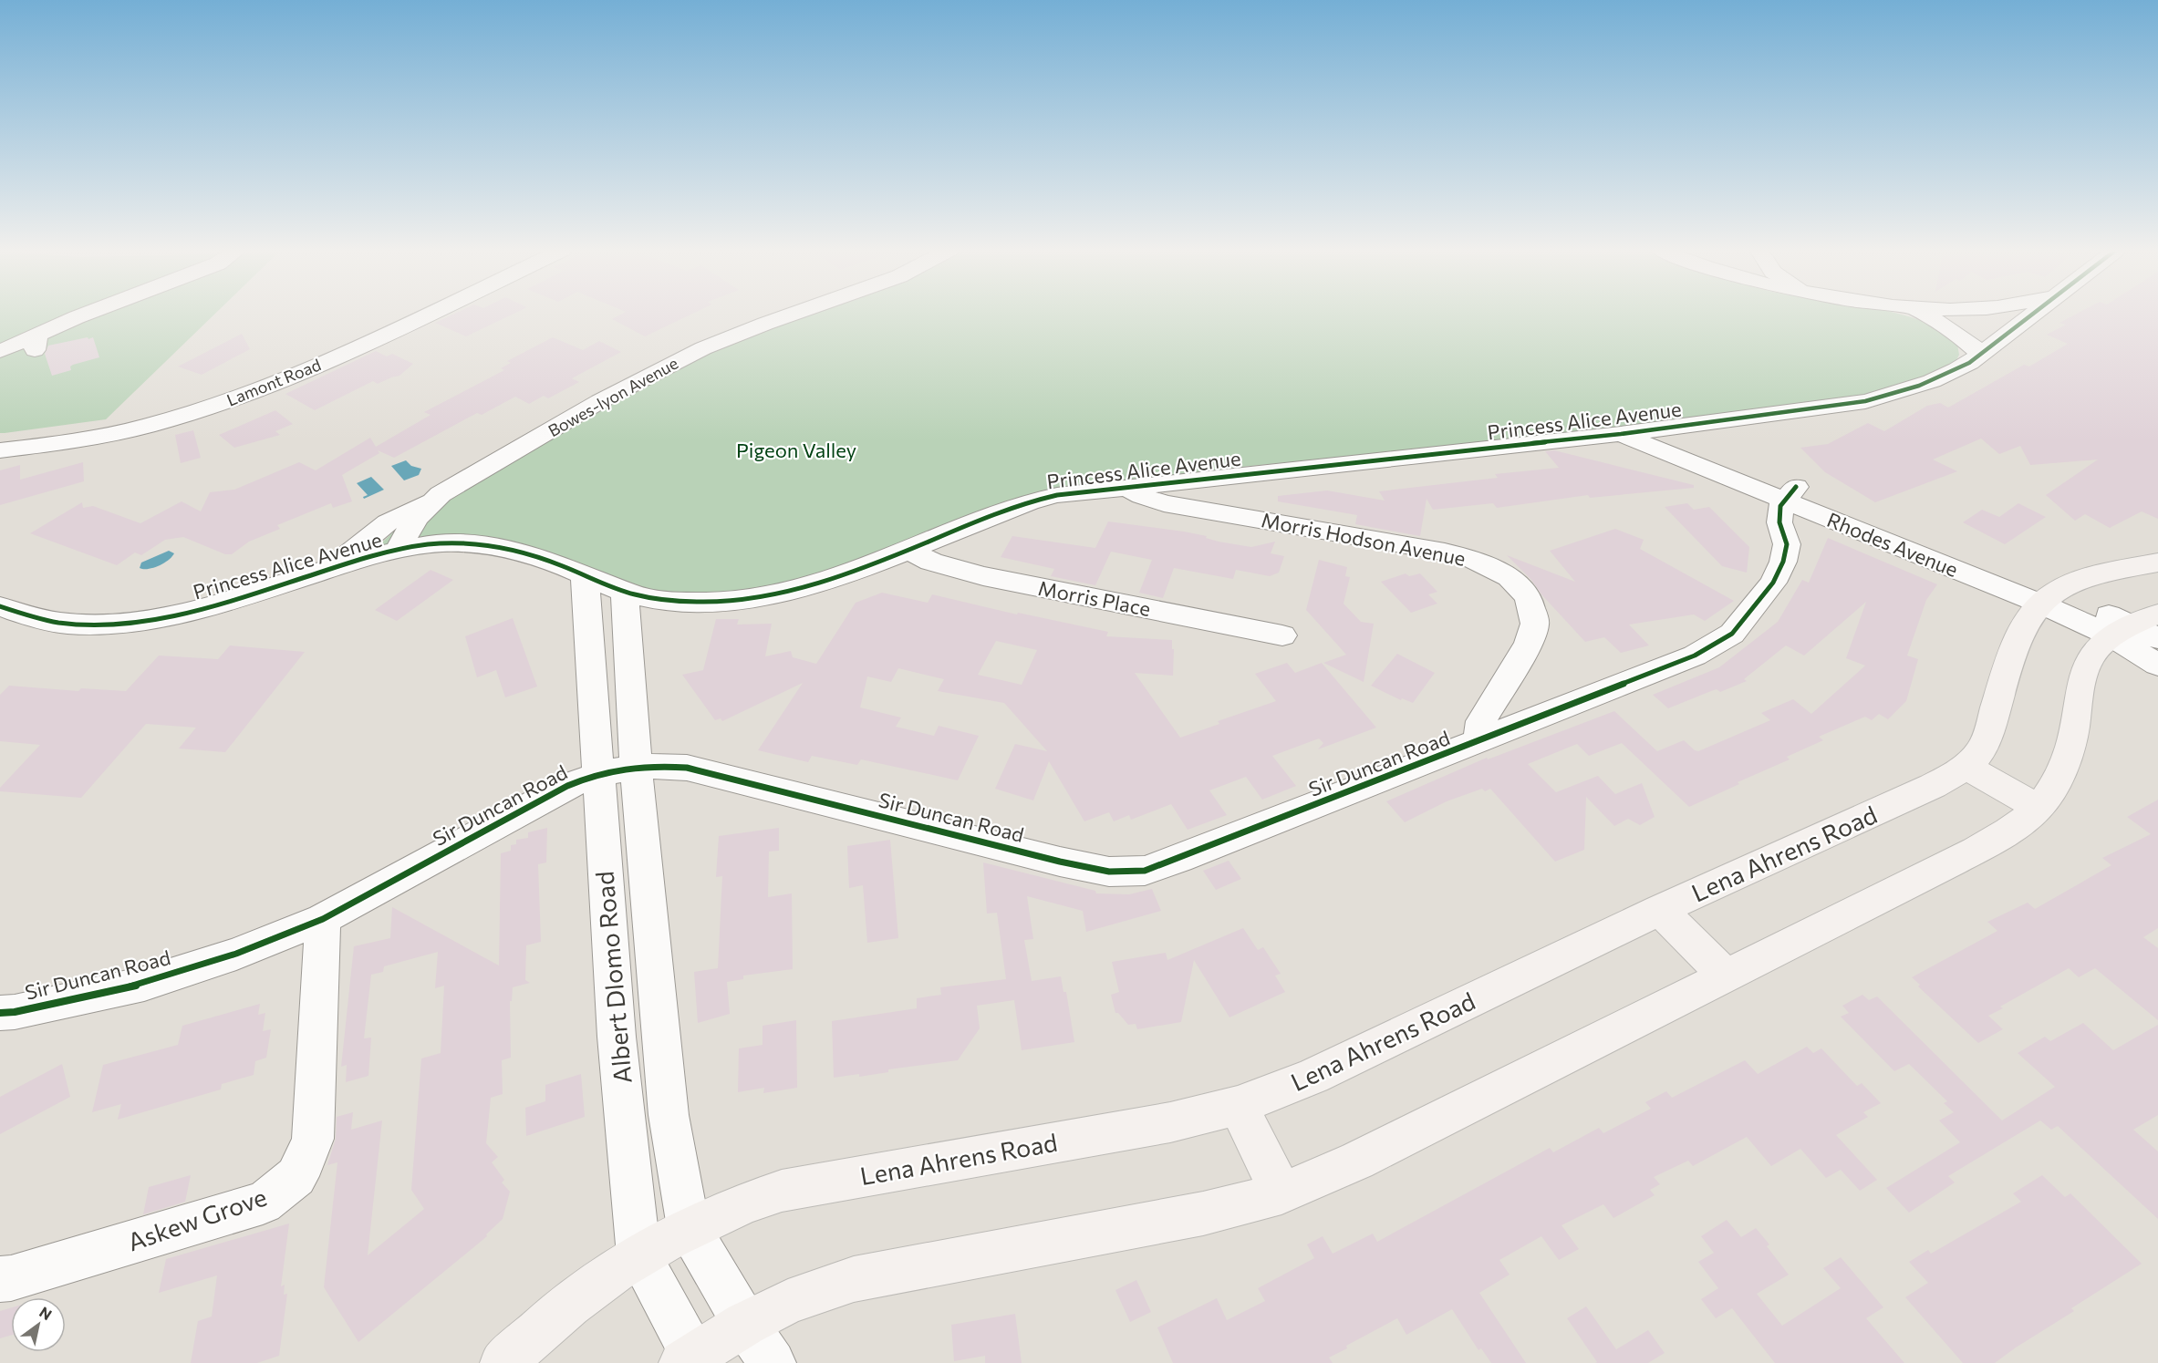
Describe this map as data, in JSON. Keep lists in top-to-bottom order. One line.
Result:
{"streets":{"main road":["Lena Ahrens Road"],"street":["Lamont Road","Bowes-lyon Avenue","Princess Alice Avenue","Morris Hodson Avenue","Rhodes Avenue","Morris Place","Sir Duncan Road","Albert Dlomo Road","Askew Grove"]},"crossings":[["Bowes-lyon Avenue","Princess Alice Avenue"],["Princess Alice Avenue","Morris Hodson Avenue"],["Princess Alice Avenue","Rhodes Avenue"],["Princess Alice Avenue","Morris Place"],["Princess Alice Avenue","Albert Dlomo Road"],["Morris Hodson Avenue","Sir Duncan Road"],["Rhodes Avenue","Sir Duncan Road"],["Rhodes Avenue","Lena Ahrens Road"],["Sir Duncan Road","Albert Dlomo Road"],["Sir Duncan Road","Askew Grove"],["Lena Ahrens Road","Albert Dlomo Road"]],"parks":["Pigeon Valley"],"north":"top right"}
